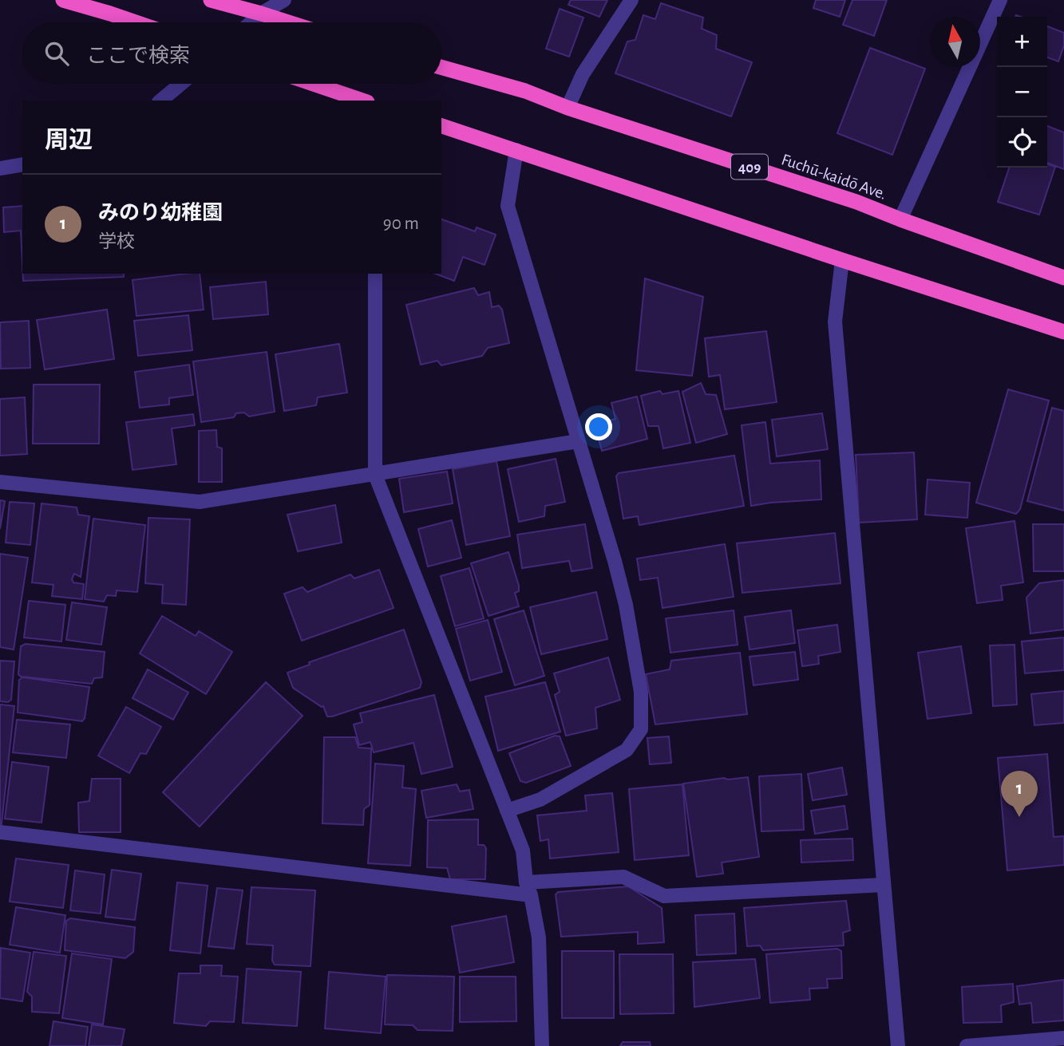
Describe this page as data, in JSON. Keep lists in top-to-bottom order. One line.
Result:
{"streets":{"highway":["409","Fuchū-kaidō Ave."]},"north":"top","page":{"map_buttons":["+","−"],"search":"ここで検索","heading":"周辺","list":[{"mark":"1","name":"みのり幼稚園","note":"学校","value":"90 m"}],"pins":"1"}}
